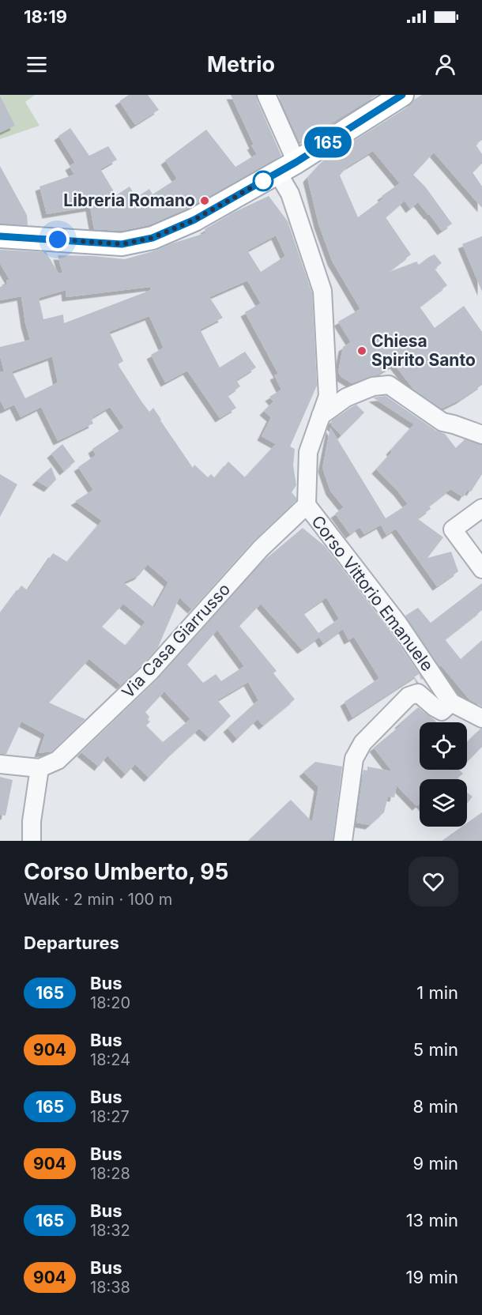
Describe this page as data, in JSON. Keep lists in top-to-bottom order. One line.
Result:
{"streets":{"street":["Corso Vittorio Emanuele","Via Casa Giarrusso"]},"crossings":[["Corso Vittorio Emanuele","Via Casa Giarrusso"]],"places":["Libreria Romano","Chiesa Spirito Santo"],"lines":["bus line 165"],"page":{"status":"18:19","header":"Metrio","on_map":"165","heading":[["Corso Umberto, 95","Walk · 2 min · 100 m"],"Departures"],"list":[{"mark":"165","name":"Bus","note":"18:20","value":"1 min"},{"mark":"904","name":"Bus","note":"18:24","value":"5 min"},{"mark":"165","name":"Bus","note":"18:27","value":"8 min"},{"mark":"904","name":"Bus","note":"18:28","value":"9 min"},{"mark":"165","name":"Bus","note":"18:32","value":"13 min"},{"mark":"904","name":"Bus","note":"18:38","value":"19 min"}]}}
